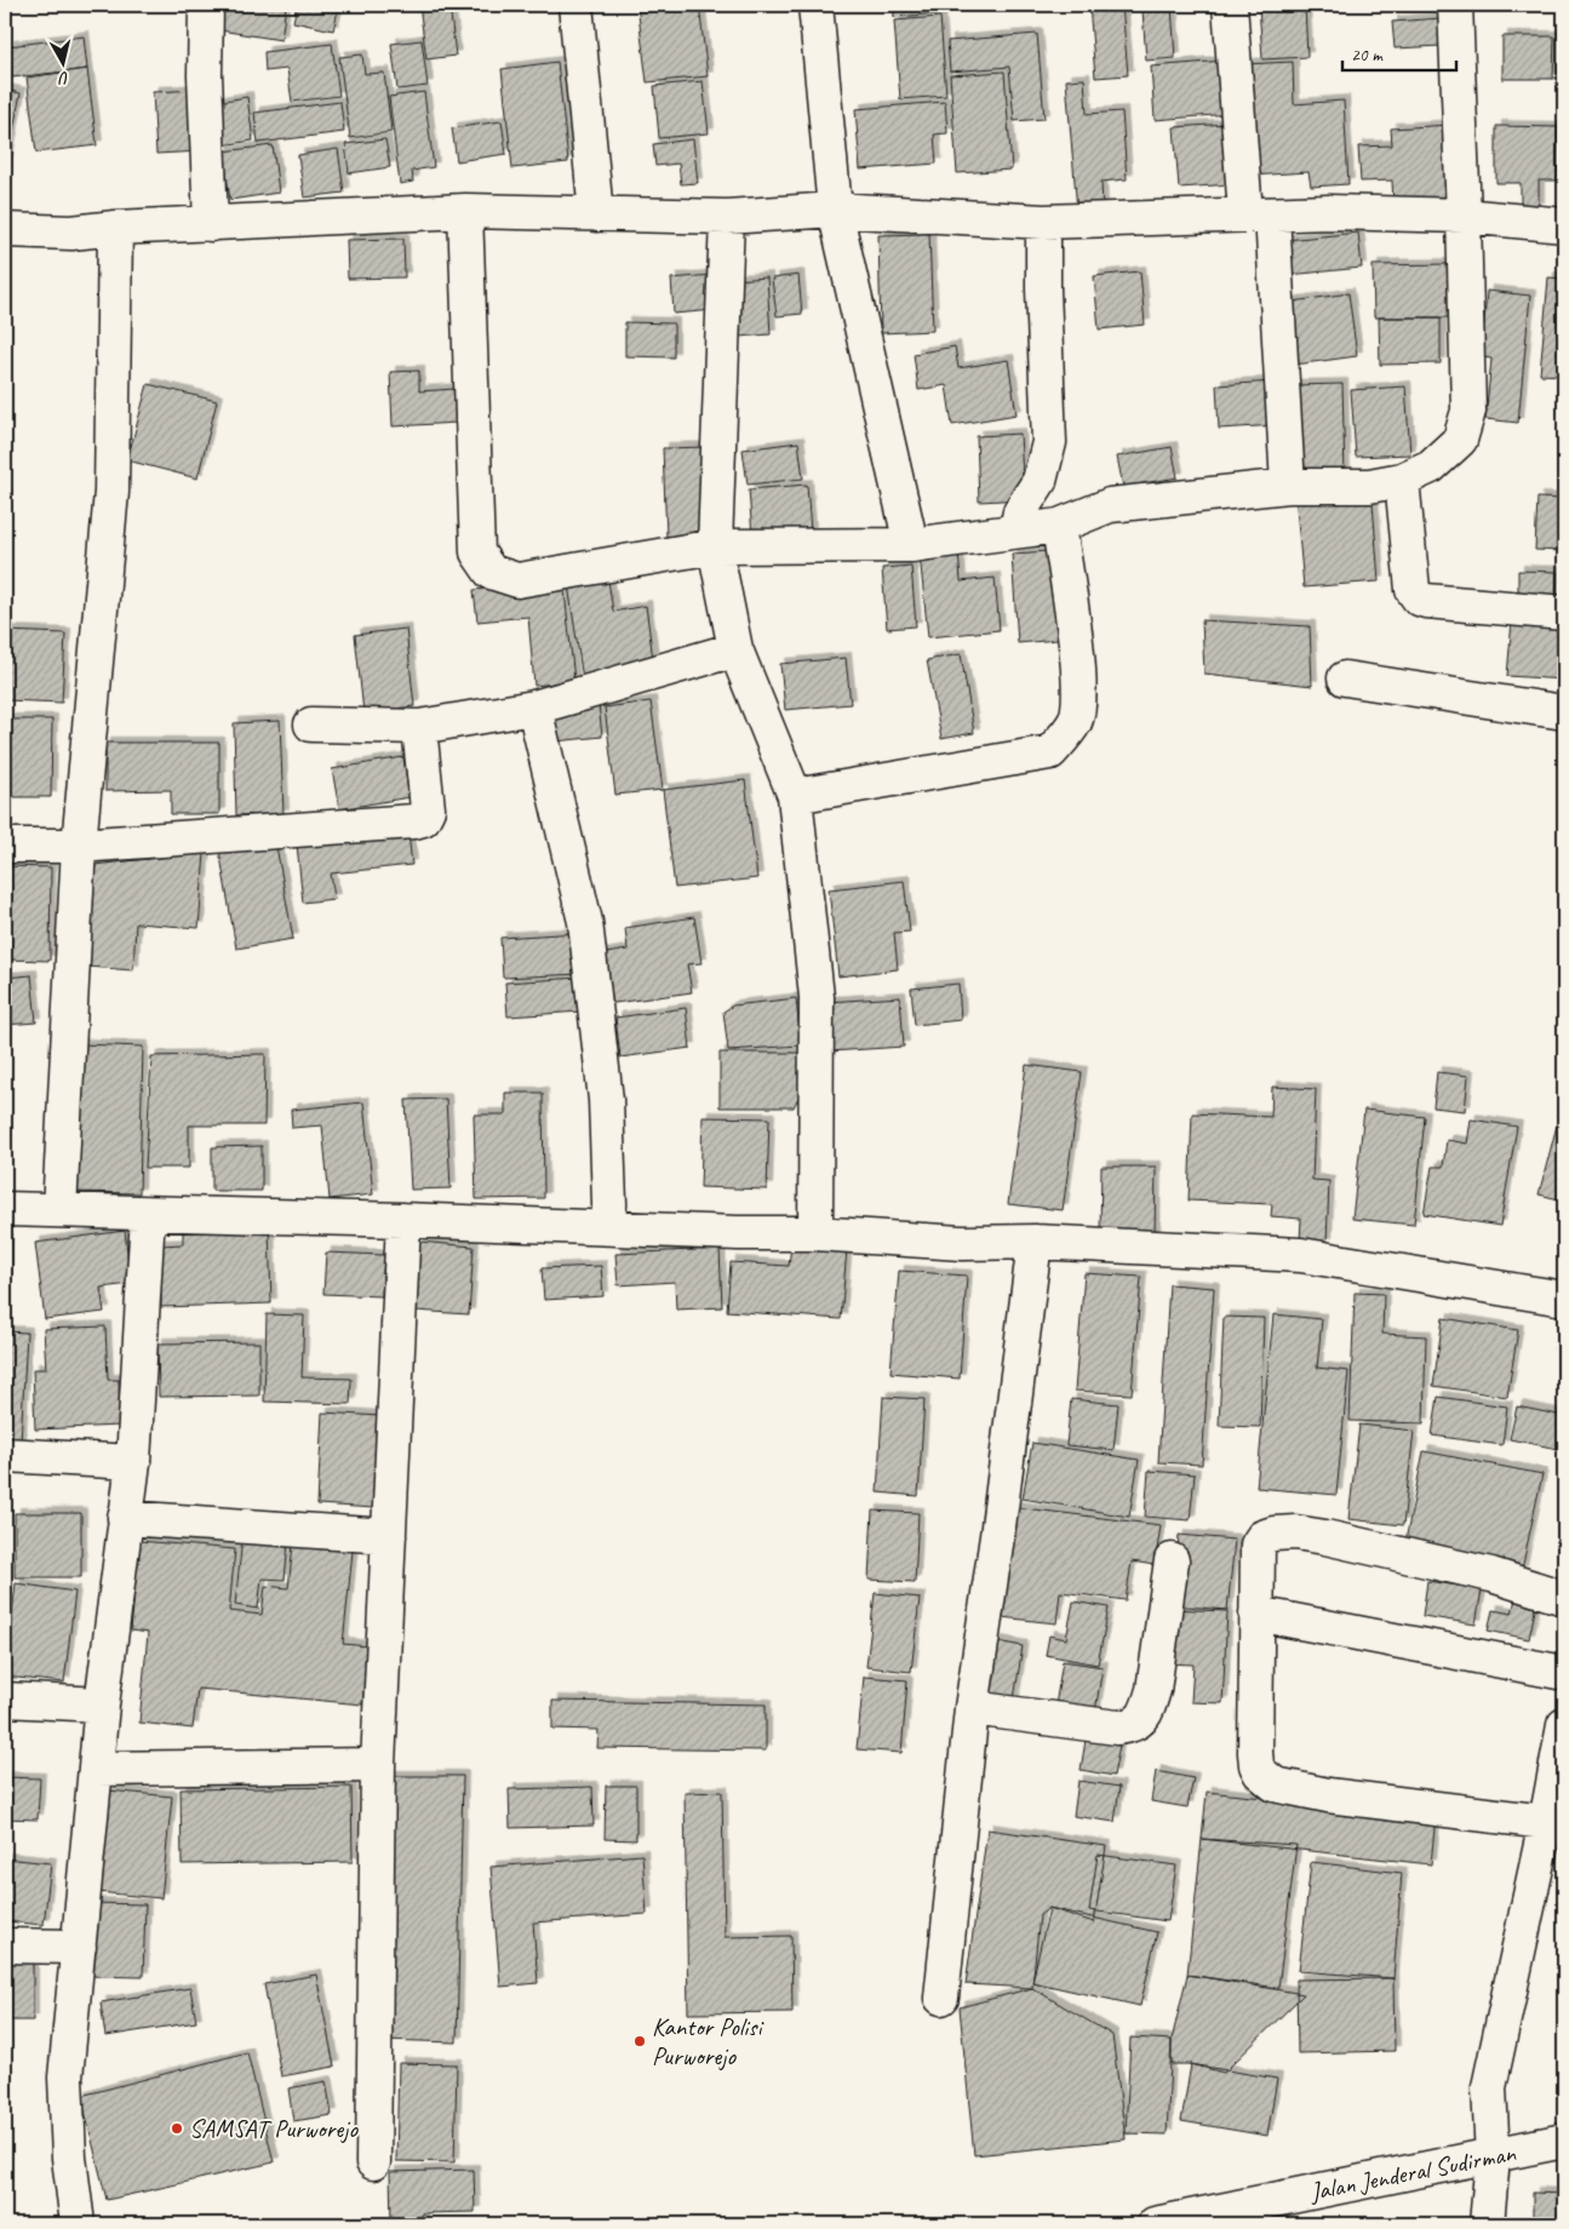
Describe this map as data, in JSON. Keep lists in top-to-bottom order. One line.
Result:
{"streets":{"street":["Jalan Jenderal Sudirman"]},"places":["Kantor Polisi Purworejo","SAMSAT Purworejo"],"scale_bar":"20 m","north":"bottom"}
